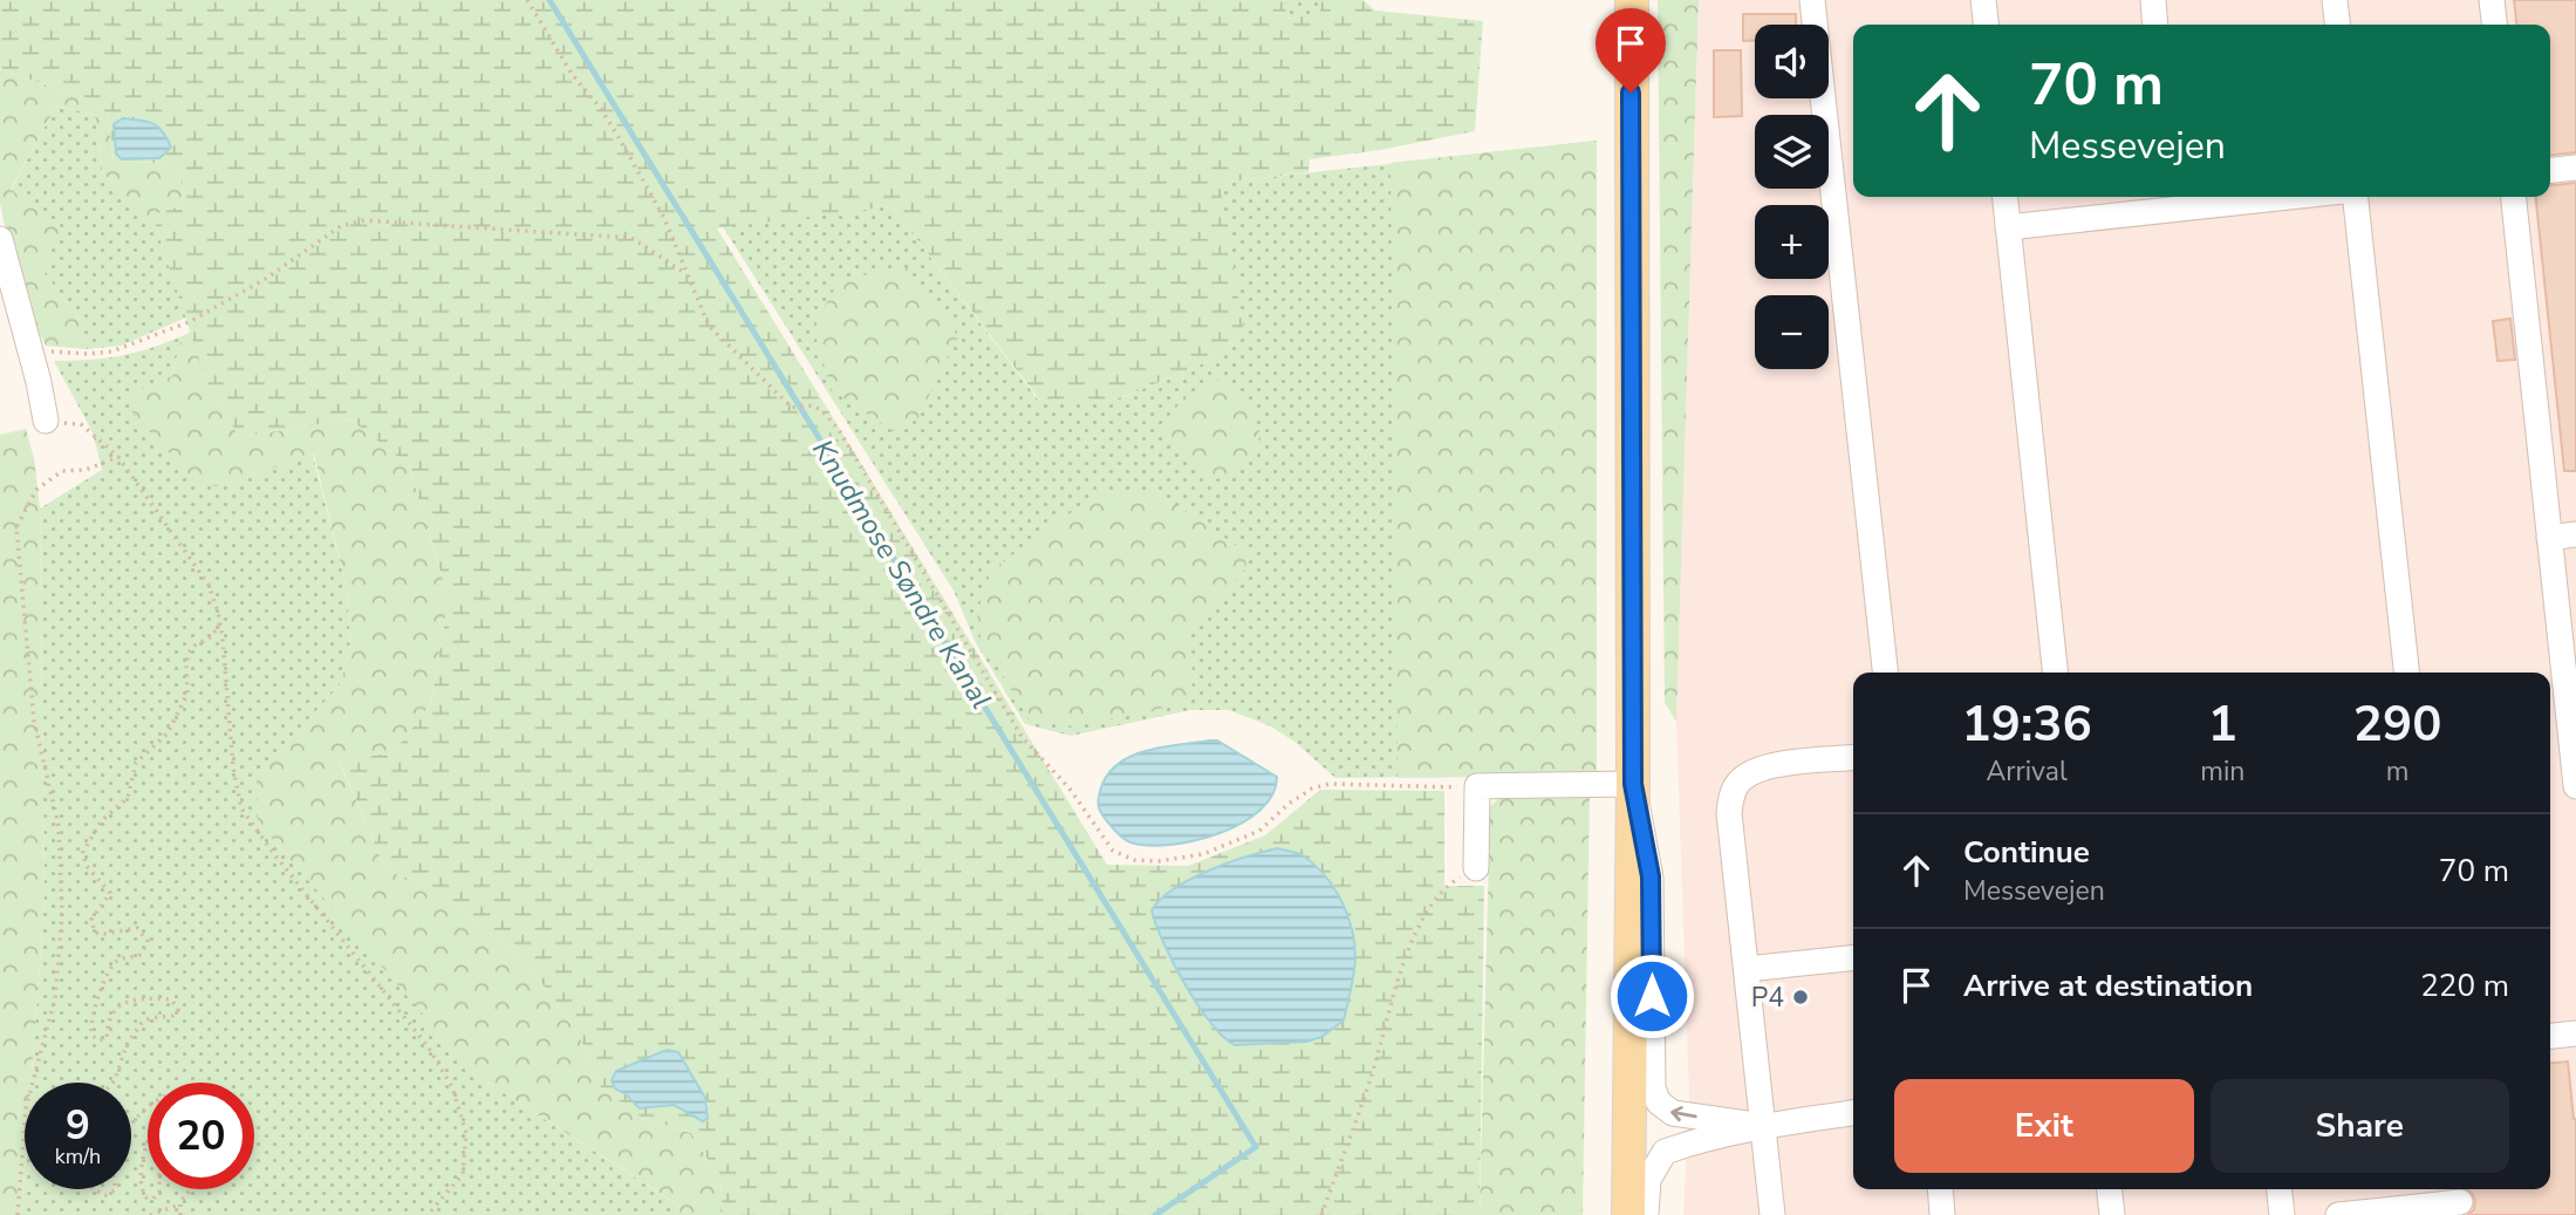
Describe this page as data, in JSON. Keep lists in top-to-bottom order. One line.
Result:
{"water":["Knudmose Søndre Kanal"],"places":["P4"],"page":{"map_buttons":["+","−"],"turn":["70 m","Messevejen"],"eta":["19:36","Arrival","1","min","290","m"],"list":[{"name":"Continue","note":"Messevejen","value":"70 m"},{"name":"Arrive at destination","value":"220 m"}],"buttons":["Exit","Share"],"speed":"9 km/h","limit":"20"}}
